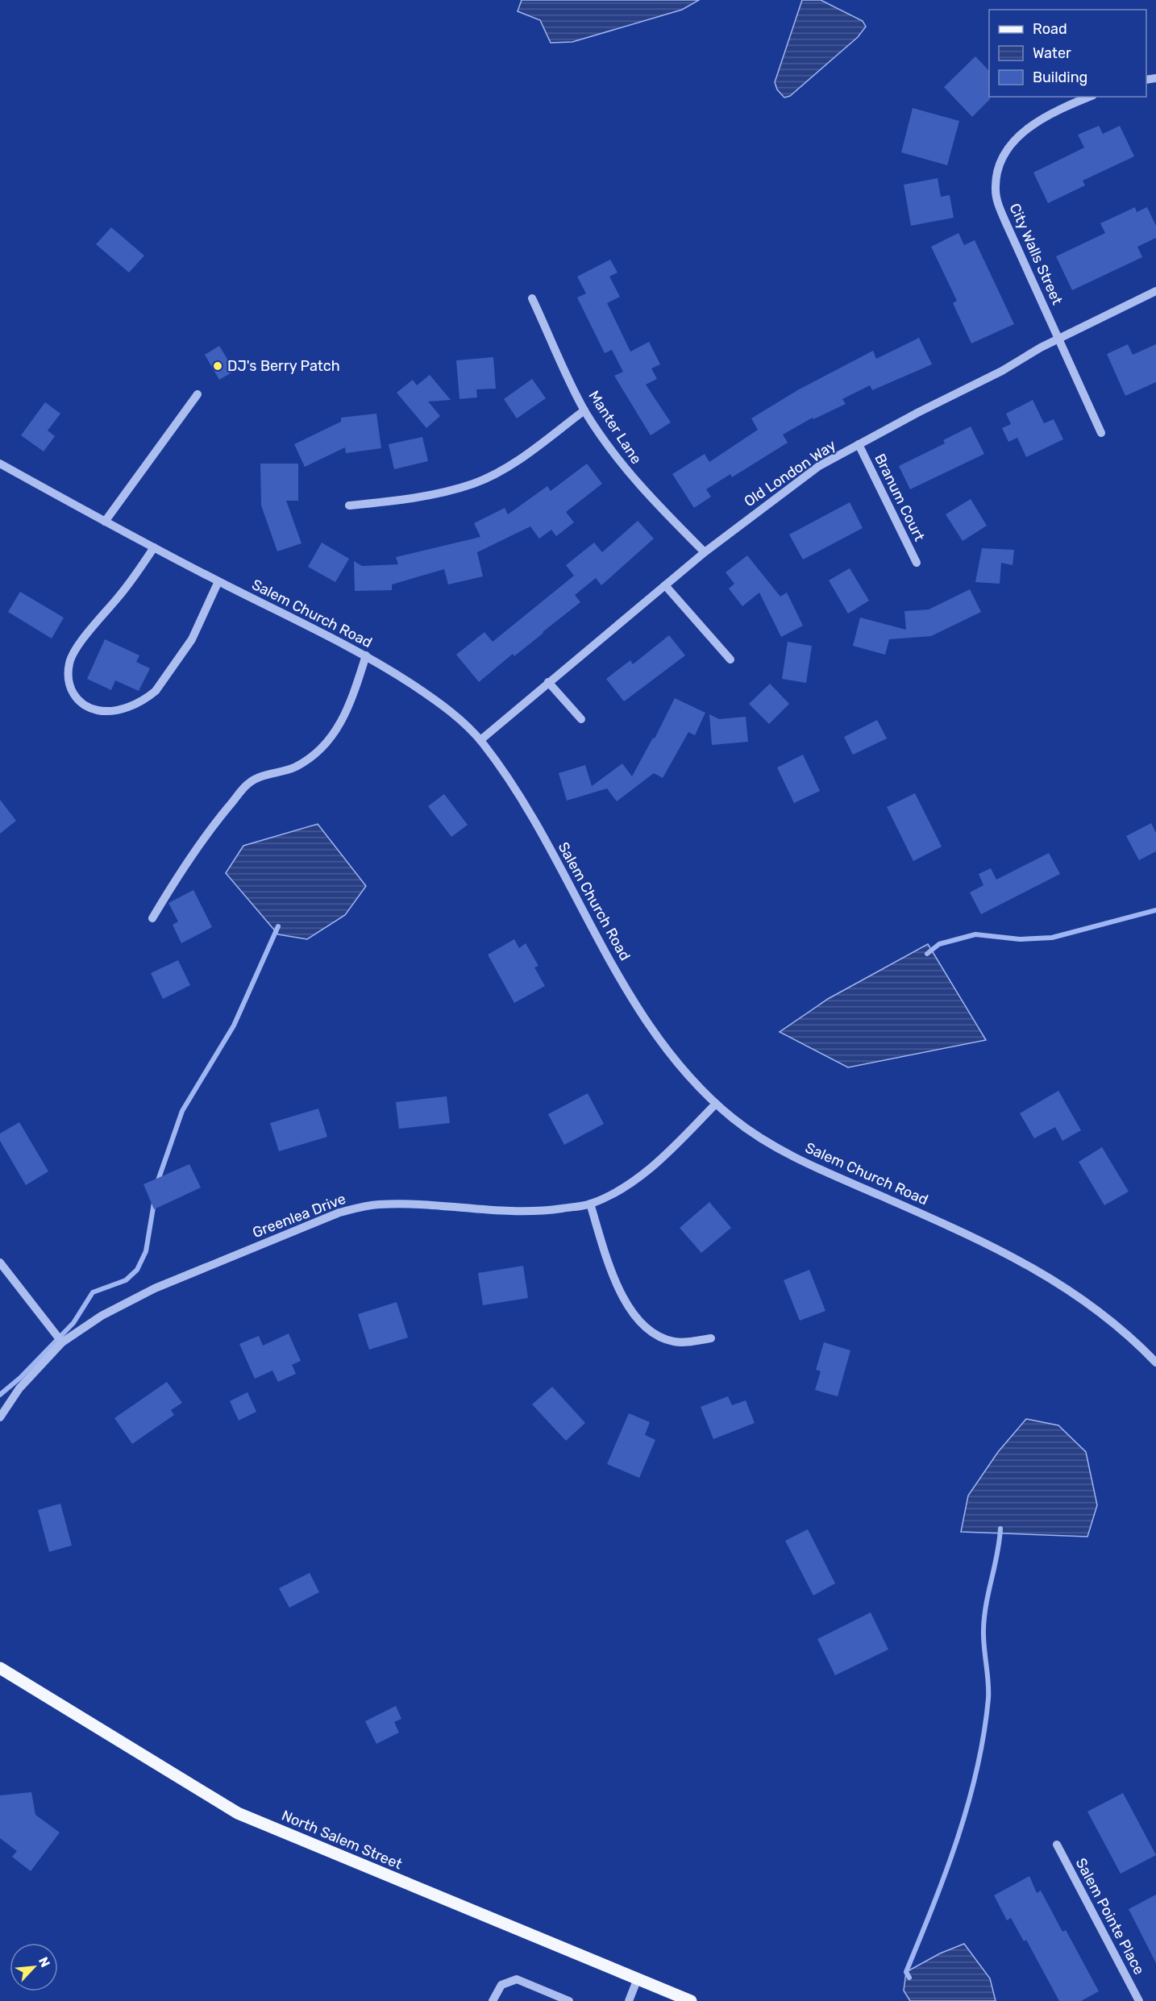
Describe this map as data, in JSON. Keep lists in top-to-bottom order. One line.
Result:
{"streets":{"main road":["North Salem Street"],"street":["City Walls Street","Manter Lane","Old London Way","Branum Court","Salem Church Road","Greenlea Drive","Salem Pointe Place"]},"crossings":[["City Walls Street","Old London Way"],["Manter Lane","Old London Way"],["Old London Way","Branum Court"],["Old London Way","Salem Church Road"],["Salem Church Road","Greenlea Drive"]],"places":["DJ's Berry Patch"],"legend":["Road","Water","Building"],"north":"top right"}
